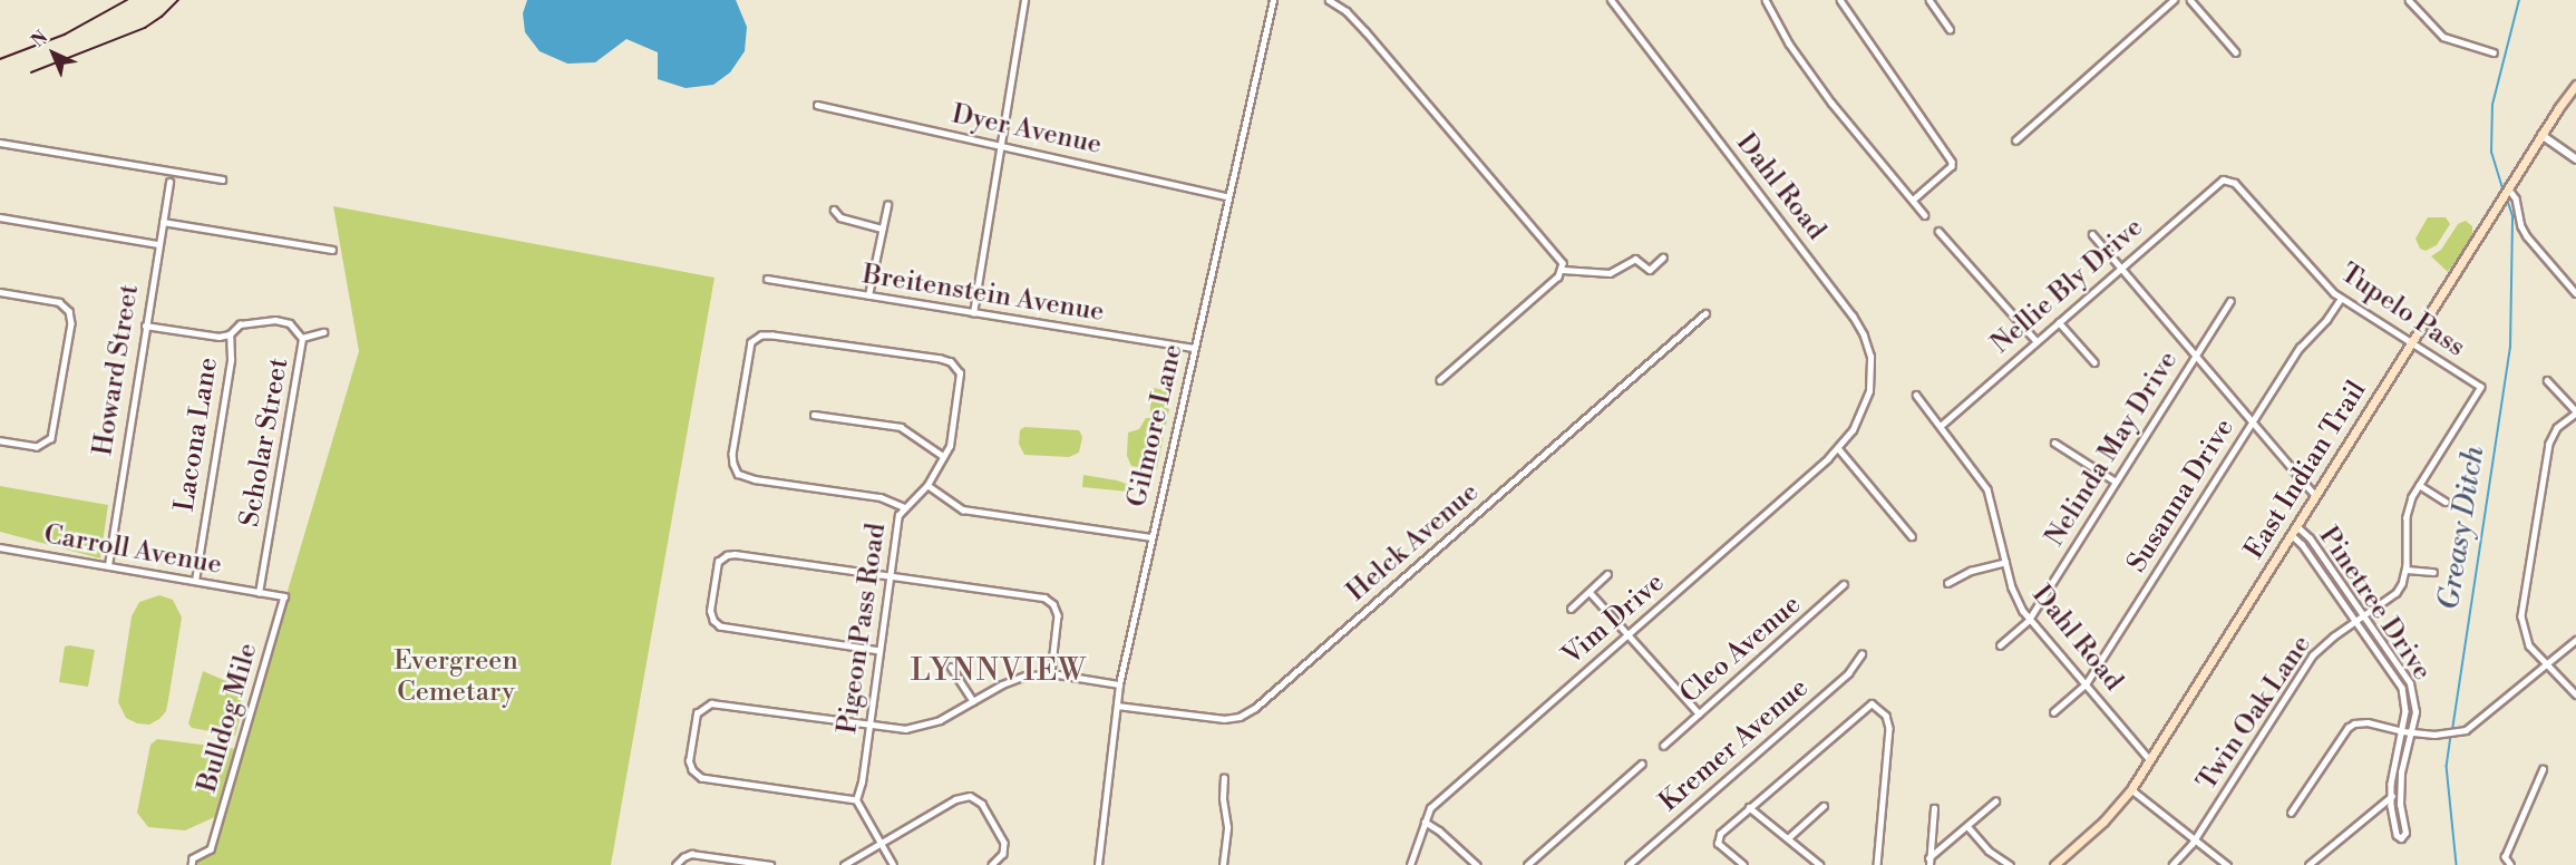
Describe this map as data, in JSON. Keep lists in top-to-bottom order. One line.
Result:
{"streets":{"main road":["East Indian Trail"],"street":["Dyer Avenue","Dahl Road","Nellie Bly Drive","Breitenstein Avenue","Tupelo Pass","Howard Street","Gilmore Lane","Lacona Lane","Scholar Street","Nelinda May Drive","Susanna Drive","Helck Avenue","Carroll Avenue","Pinetree Drive","Vim Drive","Pigeon Pass Road","Cleo Avenue","Twin Oak Lane","Bulldog Mile","Kremer Avenue"]},"crossings":[["Dyer Avenue","Gilmore Lane"],["Dahl Road","Nellie Bly Drive"],["Dahl Road","Nelinda May Drive"],["Dahl Road","East Indian Trail"],["Dahl Road","Susanna Drive"],["Dahl Road","Vim Drive"],["Nellie Bly Drive","Tupelo Pass"],["Breitenstein Avenue","Gilmore Lane"],["Tupelo Pass","East Indian Trail"],["Tupelo Pass","Susanna Drive"],["Howard Street","Carroll Avenue"],["Gilmore Lane","Helck Avenue"],["Lacona Lane","Carroll Avenue"],["Scholar Street","Carroll Avenue"],["Scholar Street","Bulldog Mile"],["East Indian Trail","Pinetree Drive"],["Carroll Avenue","Bulldog Mile"],["Pinetree Drive","Twin Oak Lane"]],"districts":["LYNNVIEW"],"water":["Greasy Ditch"],"parks":["Evergreen Cemetary"],"north":"top left"}
